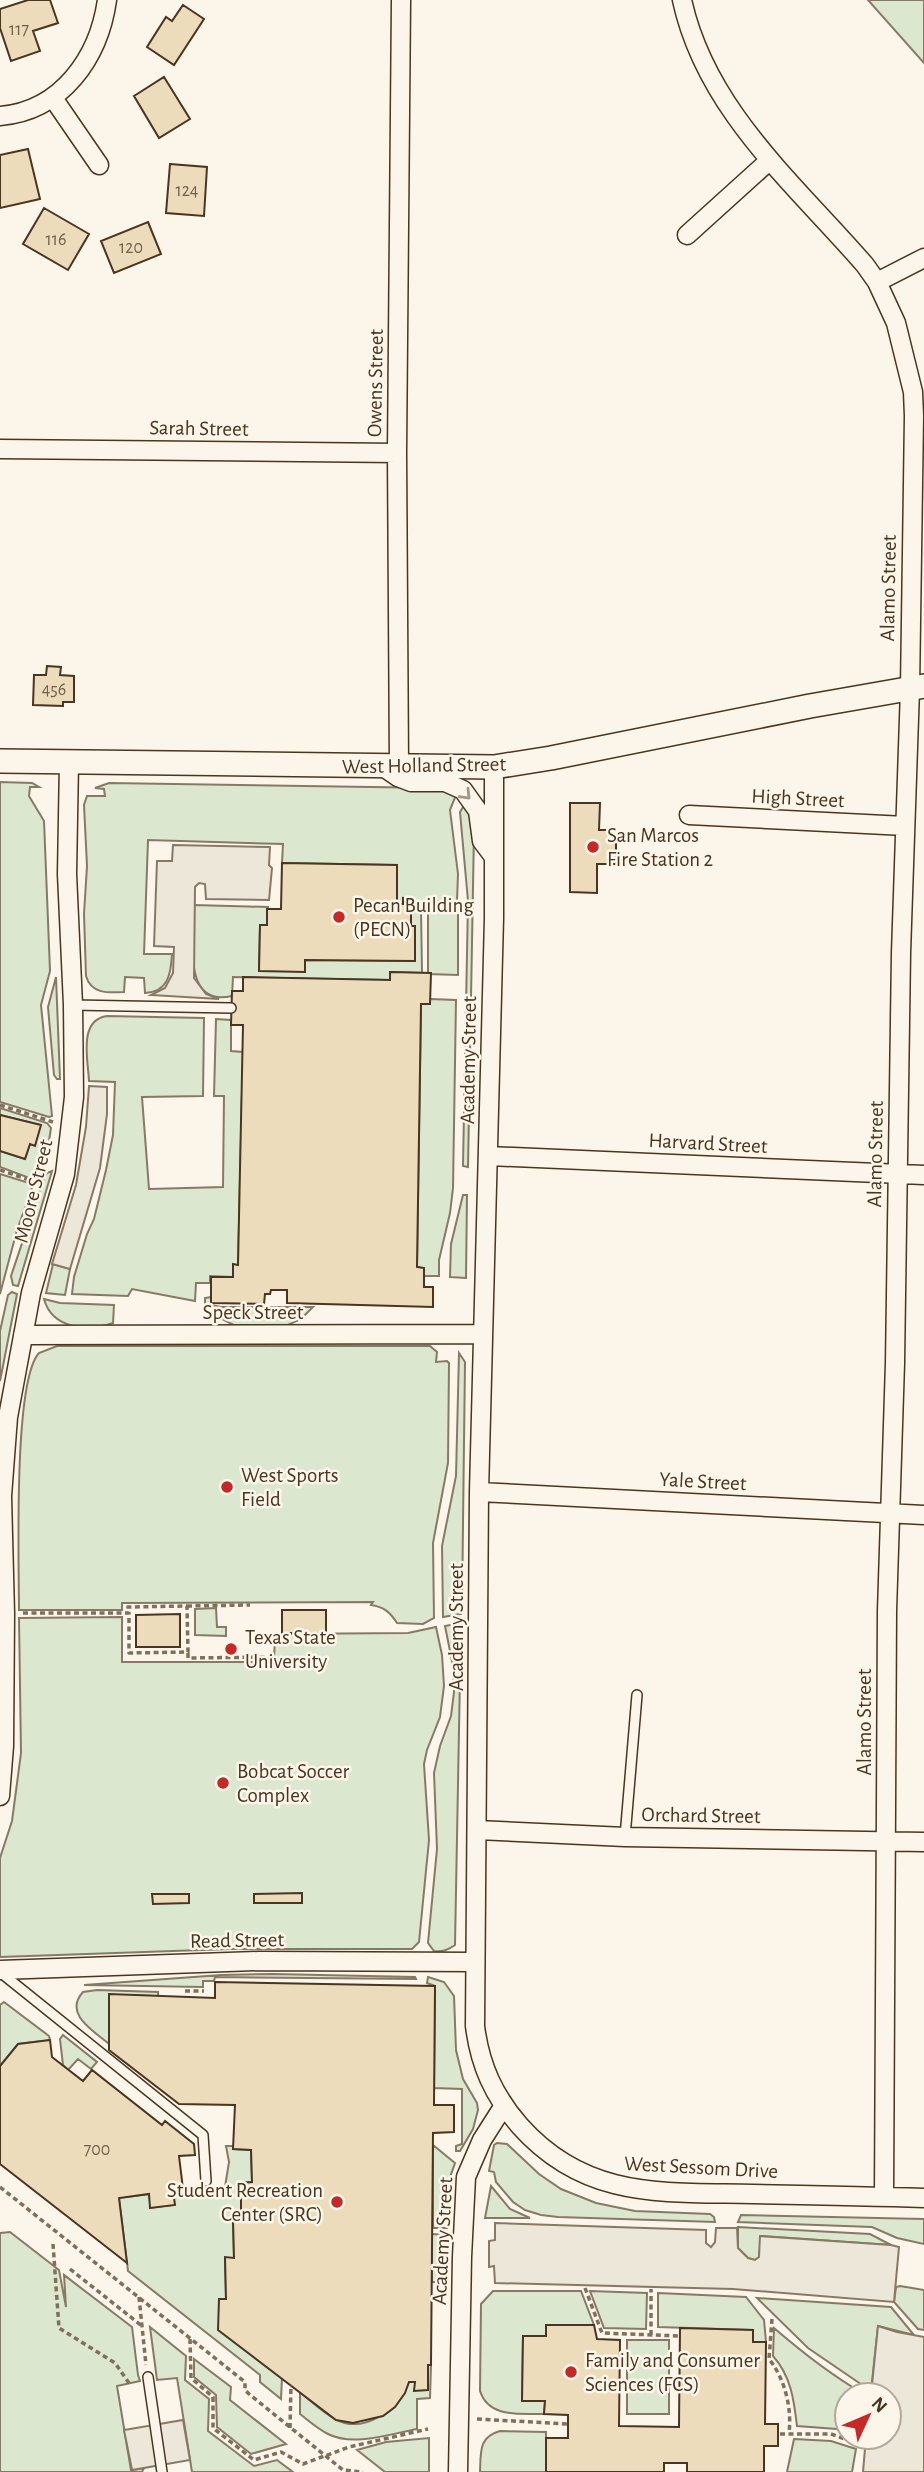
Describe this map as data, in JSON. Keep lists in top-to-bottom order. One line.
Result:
{"streets":{"street":["Owens Street","Sarah Street","Alamo Street","West Holland Street","High Street","Academy Street","Harvard Street","Moore Street","Speck Street","Yale Street","Orchard Street","Read Street","West Sessom Drive"]},"crossings":[["Owens Street","Sarah Street"],["Owens Street","West Holland Street"],["Alamo Street","West Holland Street"],["Alamo Street","High Street"],["Alamo Street","Harvard Street"],["Alamo Street","Yale Street"],["Alamo Street","Orchard Street"],["Alamo Street","West Sessom Drive"],["West Holland Street","Academy Street"],["West Holland Street","Moore Street"],["Academy Street","Harvard Street"],["Academy Street","Speck Street"],["Academy Street","Yale Street"],["Academy Street","Orchard Street"],["Academy Street","Read Street"],["Academy Street","West Sessom Drive"],["Moore Street","Speck Street"]],"places":["San Marcos Fire Station 2","Pecan Building (PECN)","West Sports Field","Texas State University","Bobcat Soccer Complex","Student Recreation Center (SRC)","Family and Consumer Sciences (FCS)"],"house_numbers":["117","124","116","120","456","700"],"north":"top right"}
